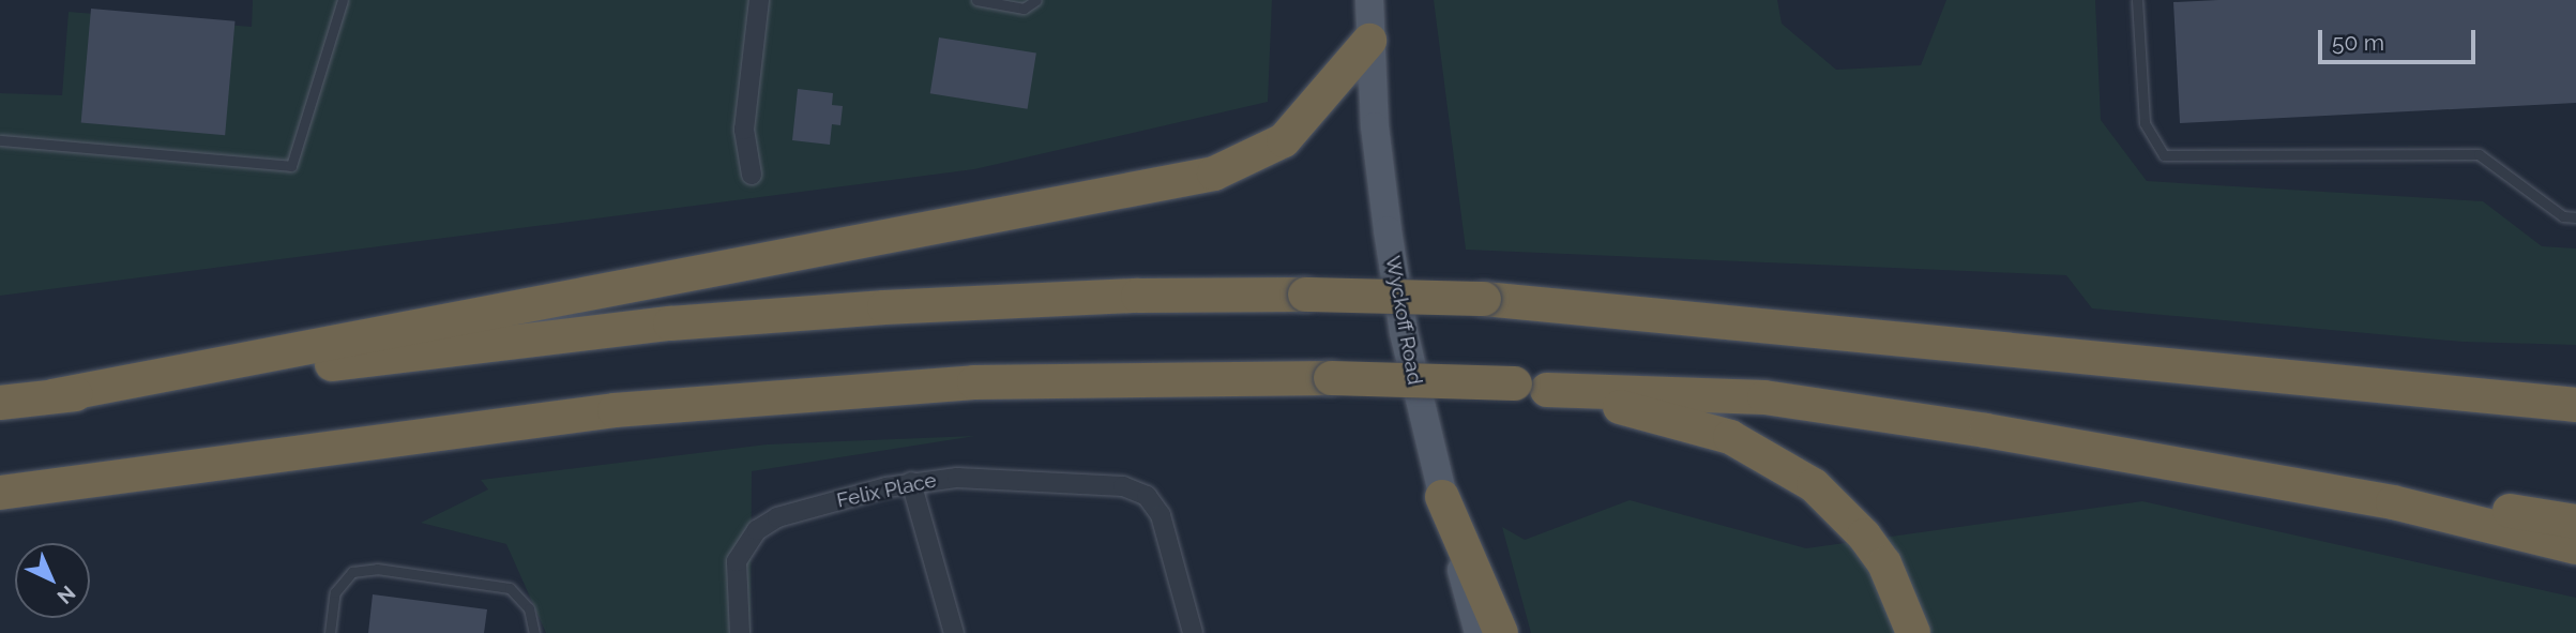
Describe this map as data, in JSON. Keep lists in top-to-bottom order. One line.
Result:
{"streets":{"main road":["Wyckoff Road"],"street":["Felix Place"]},"scale_bar":"50 m","north":"bottom right"}
